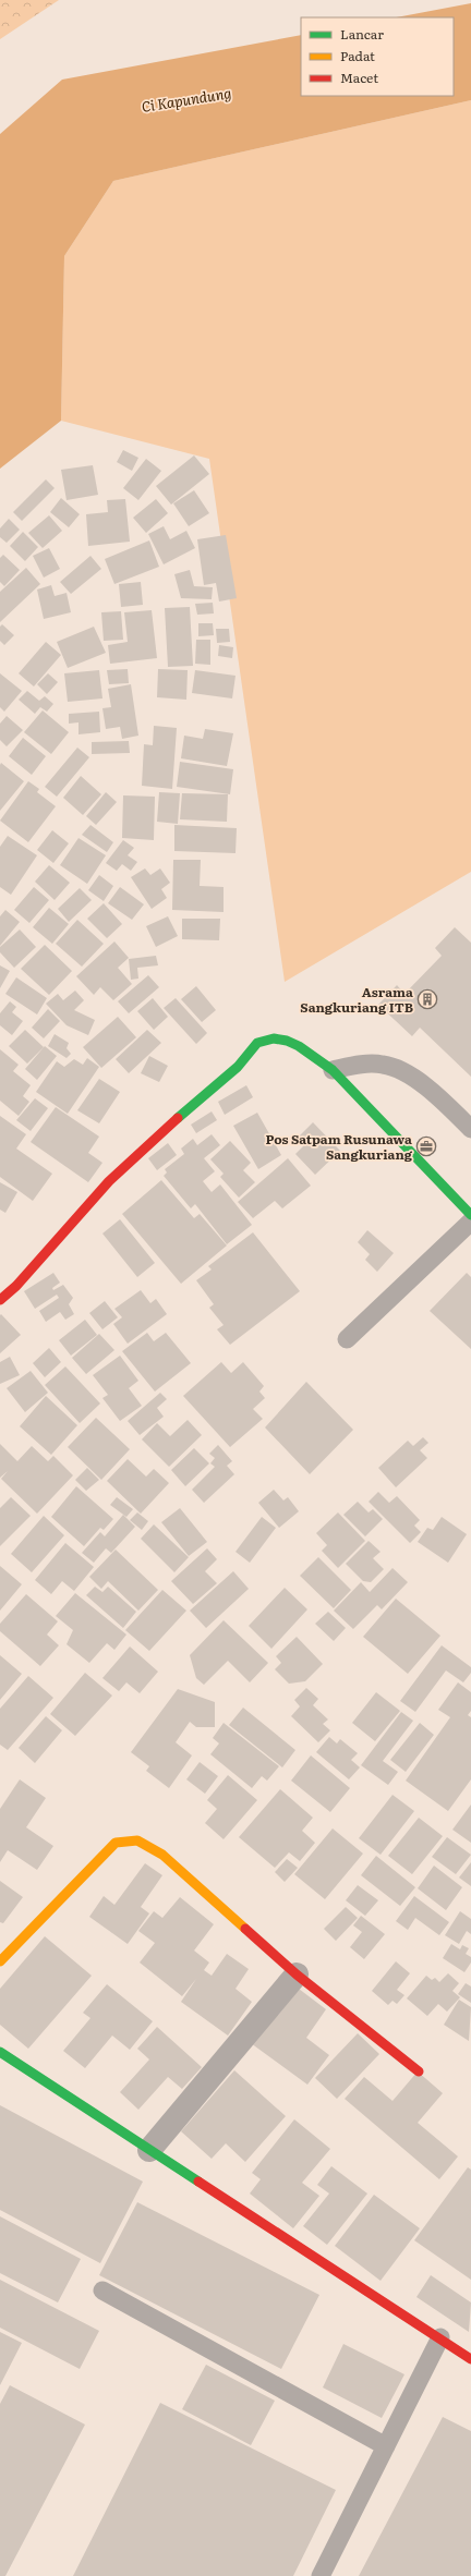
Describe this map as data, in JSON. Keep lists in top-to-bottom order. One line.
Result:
{"water":["Ci Kapundung"],"places":{"building":["Asrama Sangkuriang ITB"],"office":["Pos Satpam Rusunawa Sangkuriang"]},"legend":["Lancar","Padat","Macet"]}
